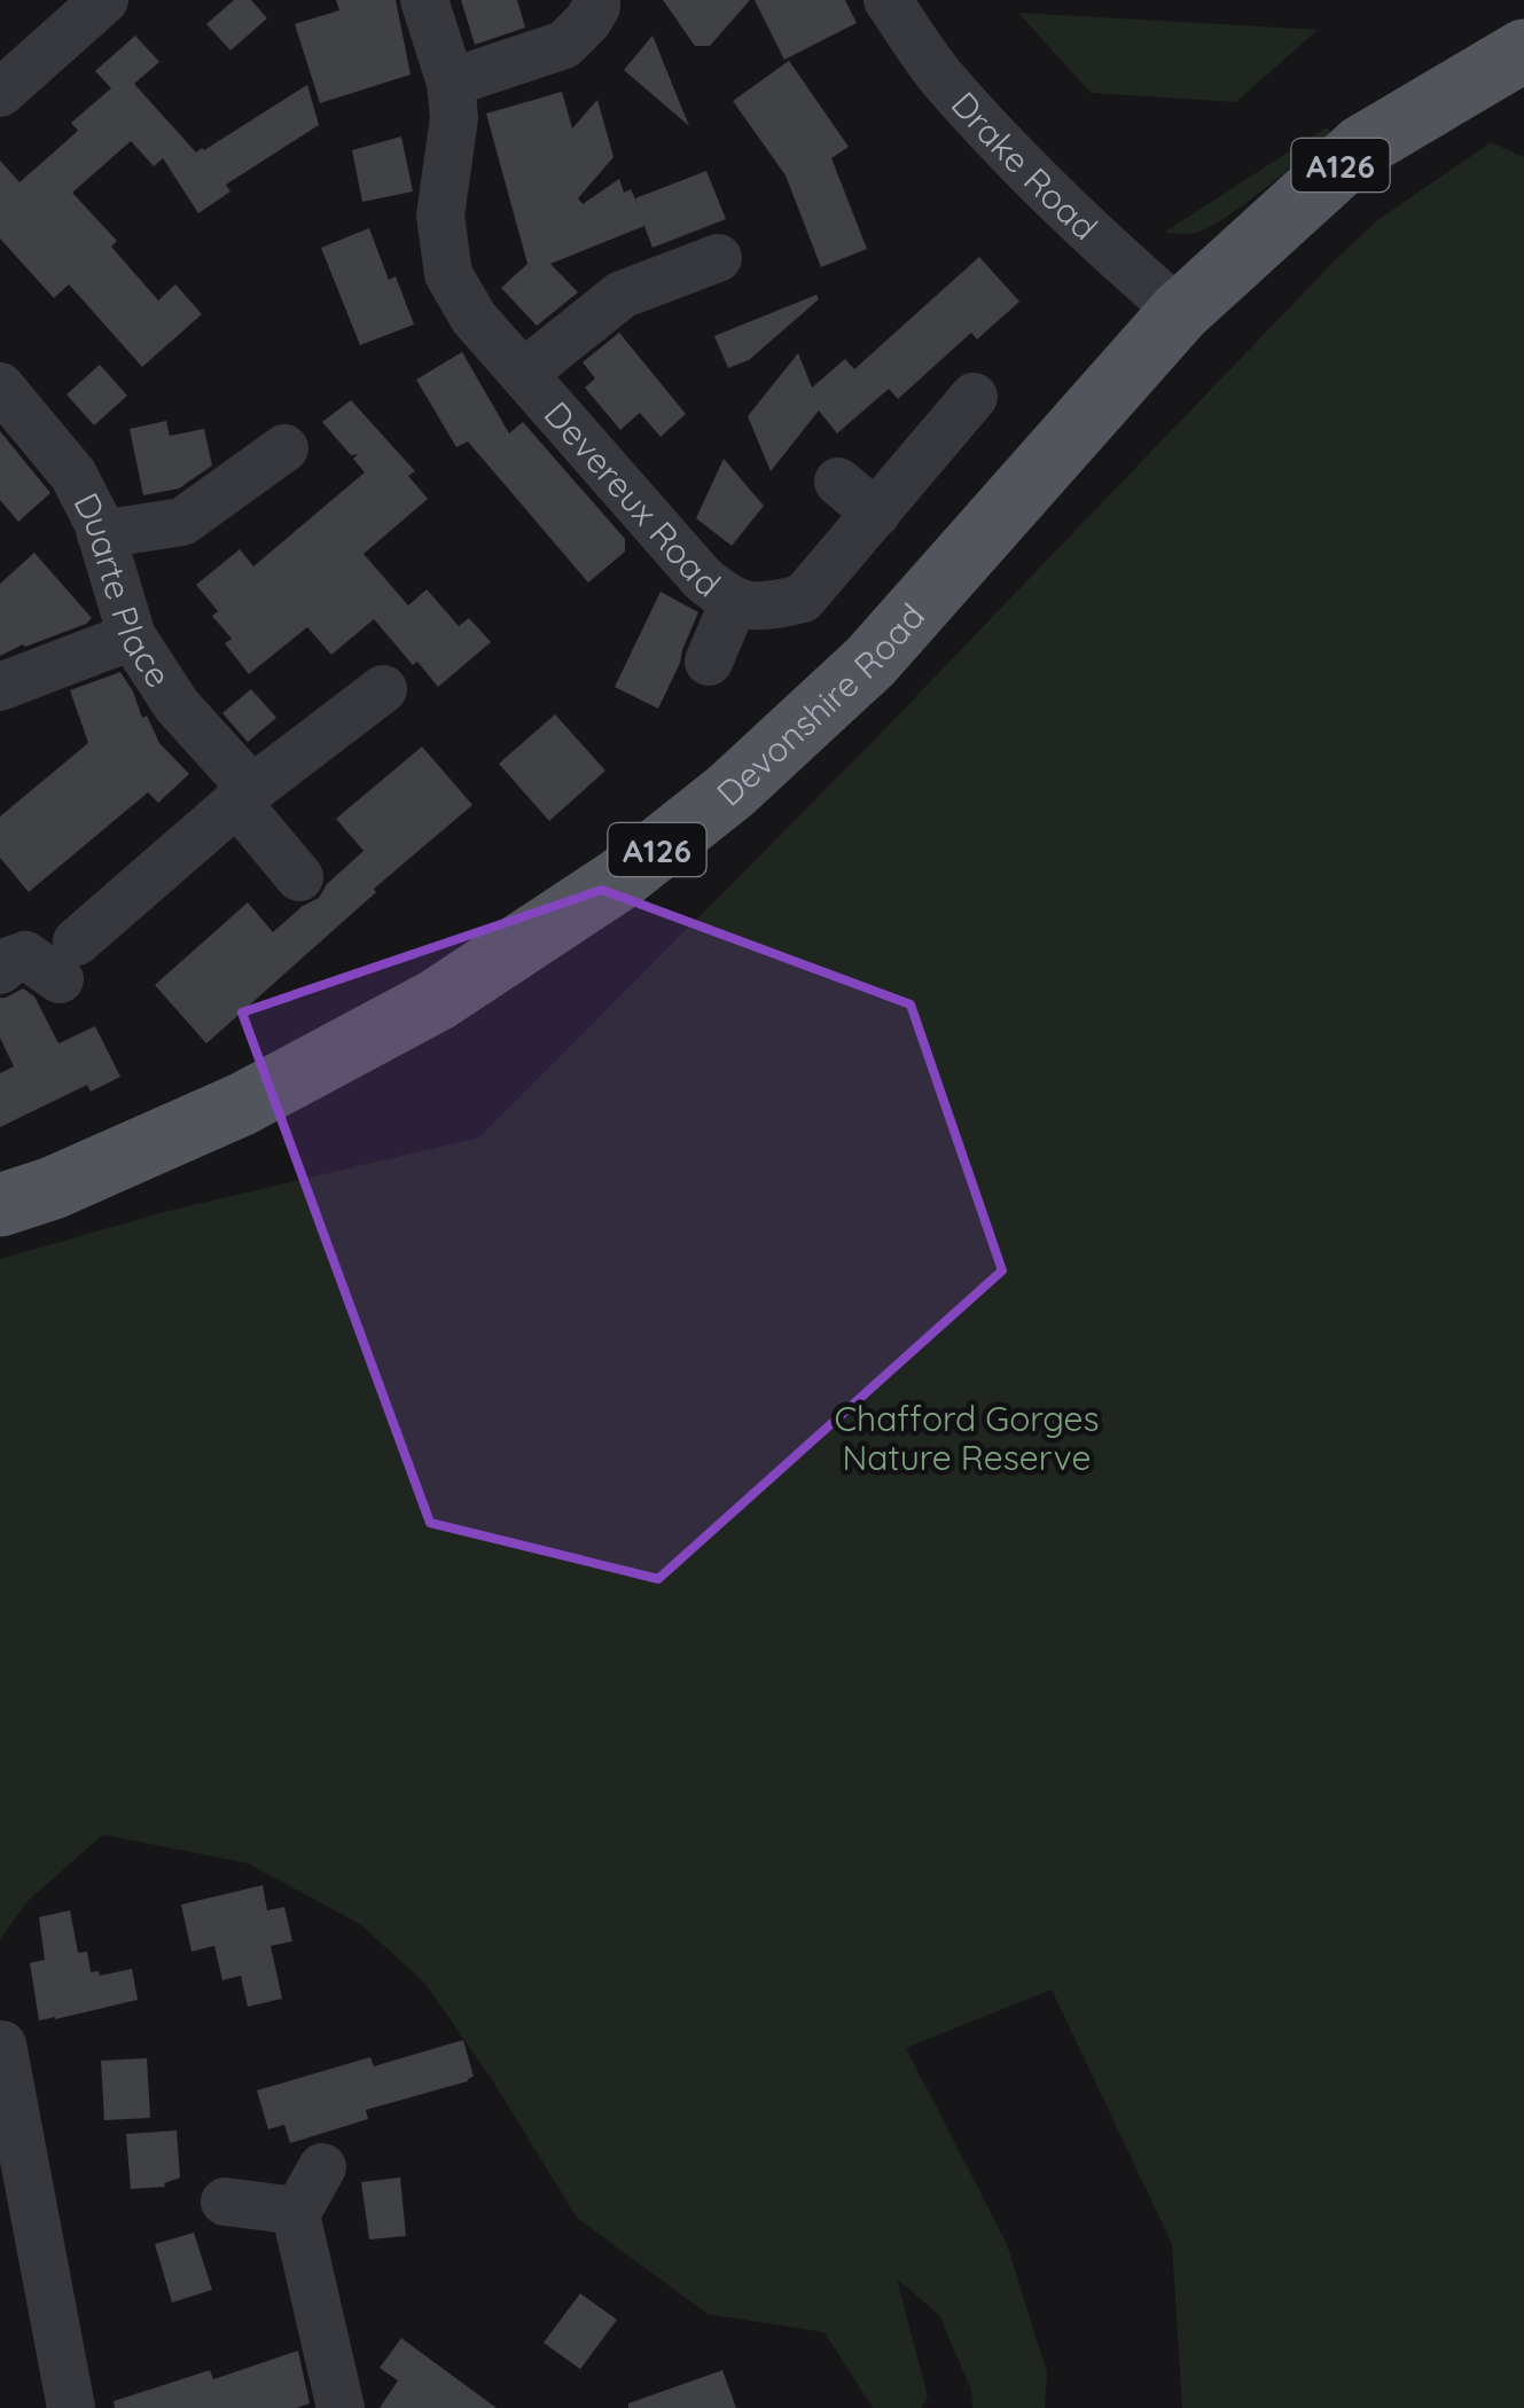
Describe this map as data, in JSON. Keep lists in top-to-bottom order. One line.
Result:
{"streets":{"main road":["A126","Devonshire Road"],"street":["Drake Road","Devereux Road","Duarte Place"]},"crossings":[["Drake Road","Devonshire Road"]],"parks":["Chafford Gorges Nature Reserve"]}
